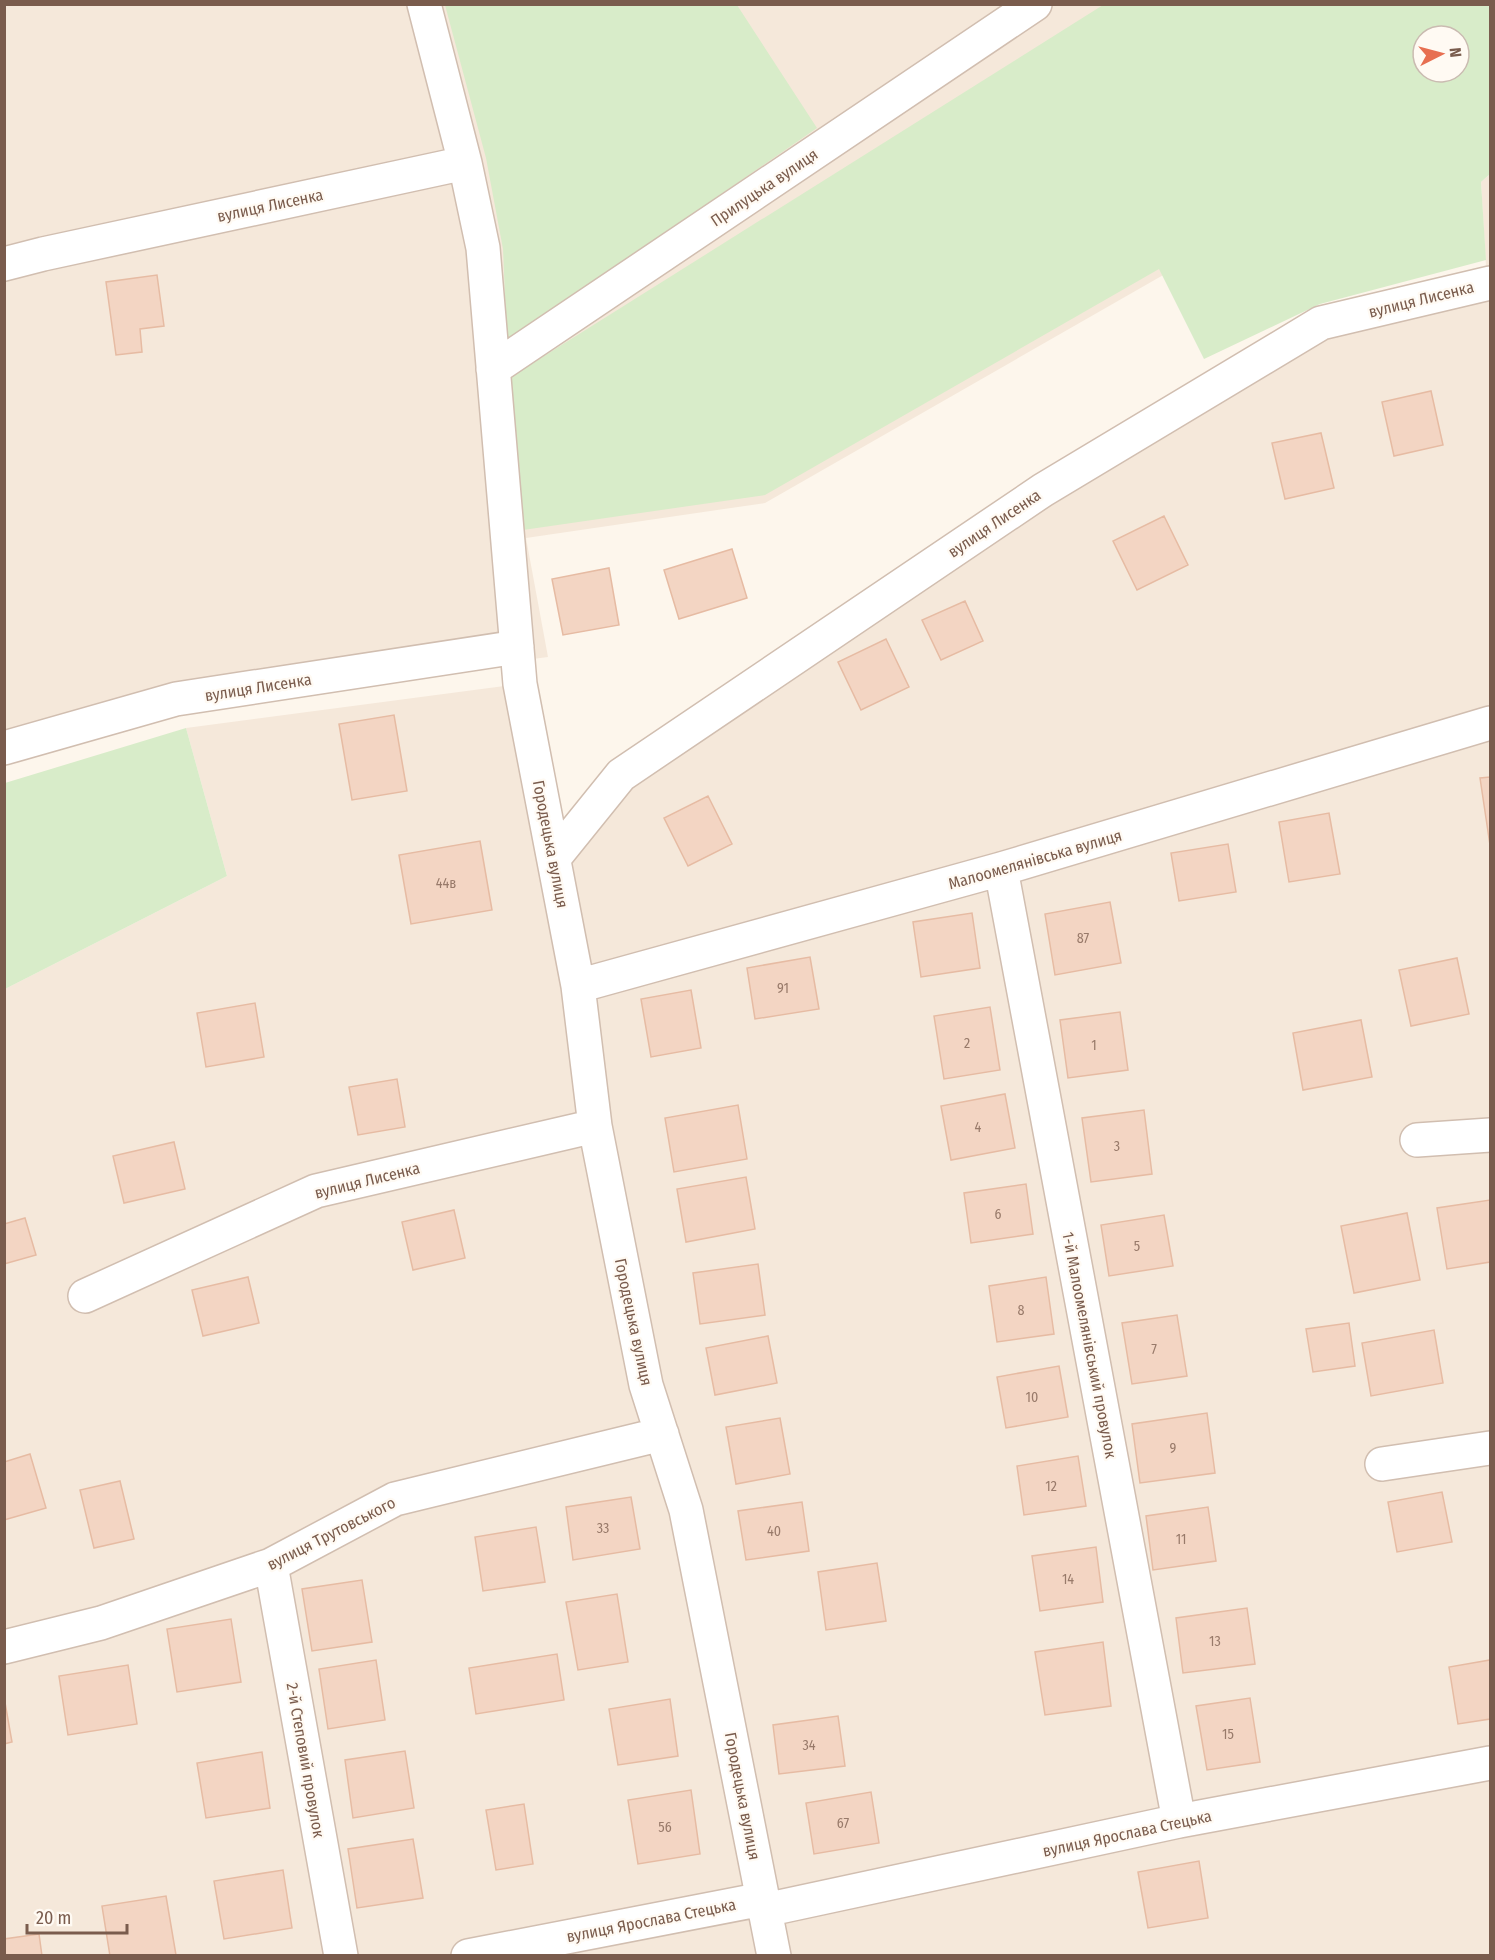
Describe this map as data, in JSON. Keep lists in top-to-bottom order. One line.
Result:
{"streets":{"street":["Прилуцька вулиця","вулиця Лисенка","Городецька вулиця","Малоомелянівська вулиця","1-й Малоомелянівський провулок","вулиця Трутовського","2-й Степовий провулок","вулиця Ярослава Стецька"]},"crossings":[["Прилуцька вулиця","Городецька вулиця"],["вулиця Лисенка","Городецька вулиця"],["Городецька вулиця","Малоомелянівська вулиця"],["Городецька вулиця","вулиця Трутовського"],["Городецька вулиця","вулиця Ярослава Стецька"],["Малоомелянівська вулиця","1-й Малоомелянівський провулок"],["1-й Малоомелянівський провулок","вулиця Ярослава Стецька"],["вулиця Трутовського","2-й Степовий провулок"]],"house_numbers":["44в","87","91","2","1","4","3","6","5","8","7","10","9","12","33","40","11","14","13","15","34","67","56"],"scale_bar":"20 m","north":"right"}
